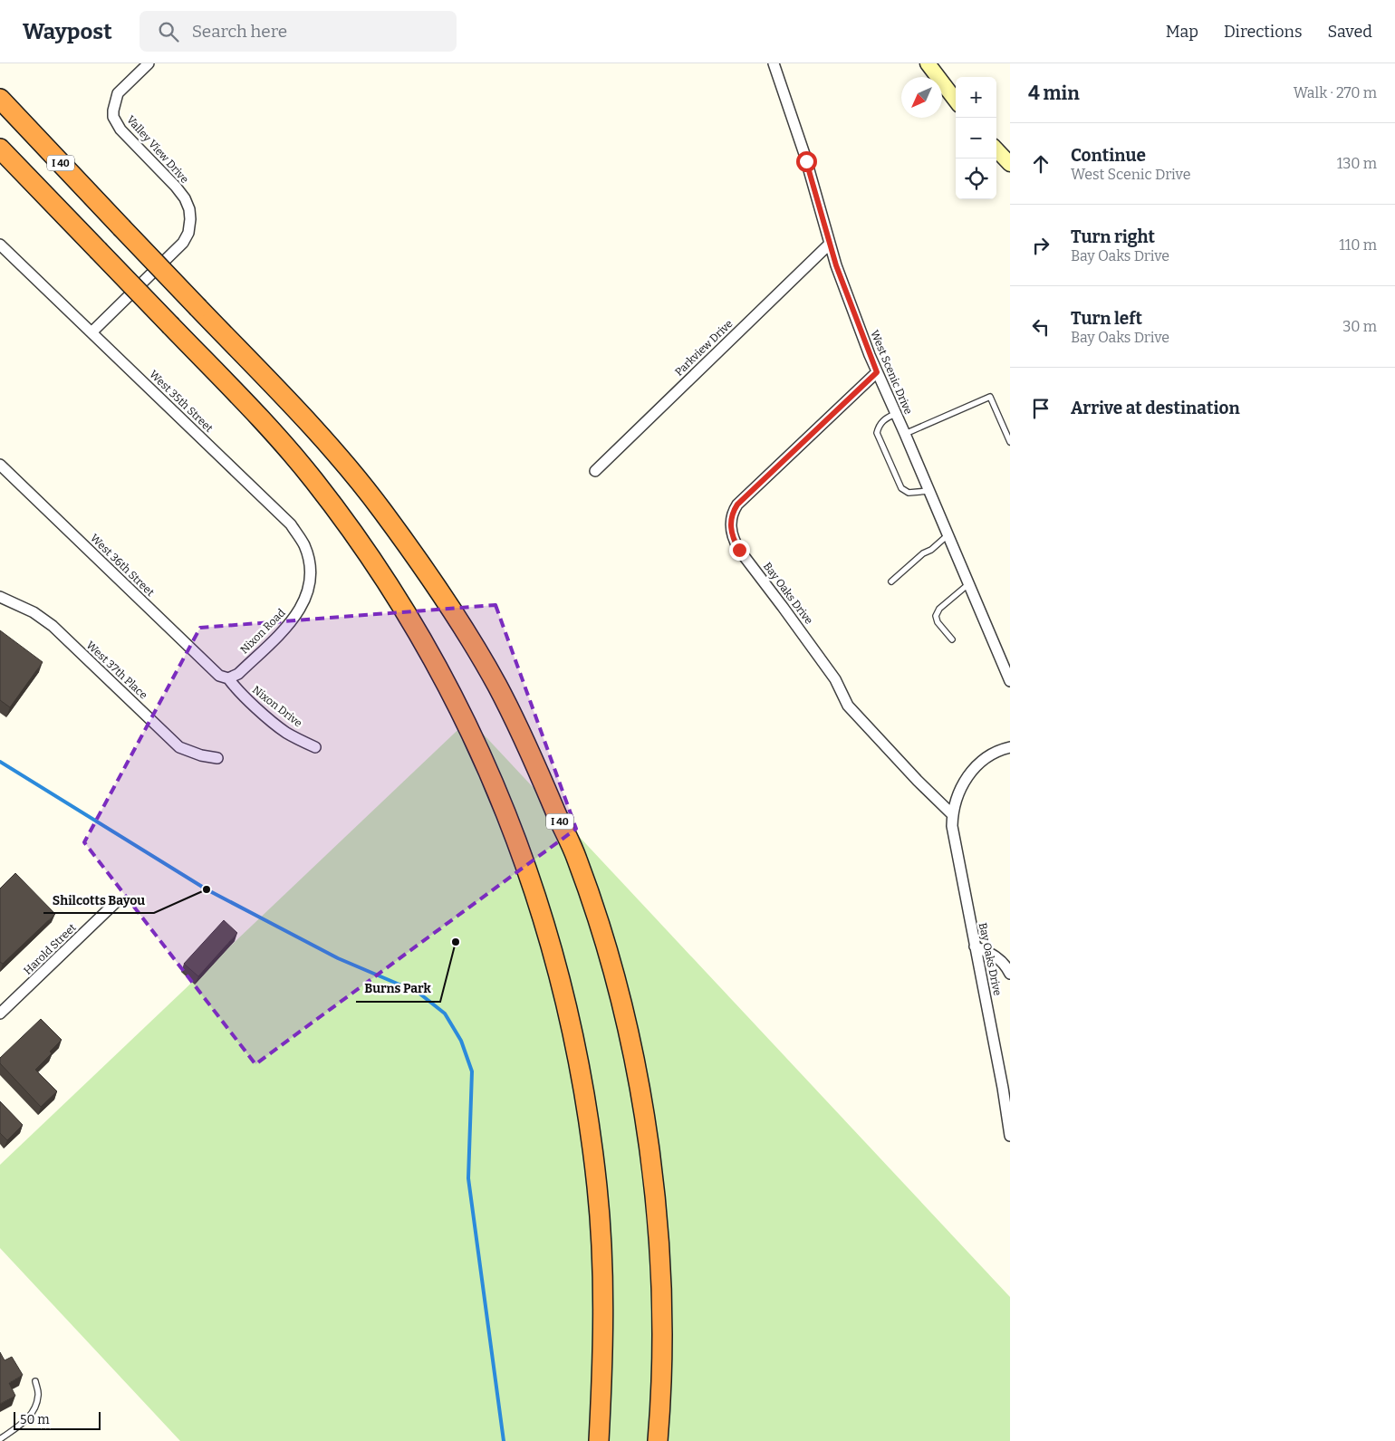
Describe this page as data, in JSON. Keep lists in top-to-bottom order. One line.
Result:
{"streets":{"highway":["I 40"],"street":["Valley View Drive","Parkview Drive","West Scenic Drive","West 35th Street","West 36th Street","Bay Oaks Drive","Nixon Road","West 37th Place","Nixon Drive","Harold Street"]},"crossings":[["Valley View Drive","West 35th Street"],["Parkview Drive","West Scenic Drive"],["West Scenic Drive","Bay Oaks Drive"],["West 35th Street","Nixon Road"],["West 36th Street","Nixon Road"],["West 36th Street","Nixon Drive"],["Nixon Road","Nixon Drive"]],"places":["Shilcotts Bayou","Burns Park"],"scale_bar":"50 m","north":"bottom left","page":{"header":"Waypost","search":"Search here","nav":["Map","Directions","Saved"],"heading":["4 min","Walk · 270 m"],"map_buttons":["+","−"],"list":[["Continue","West Scenic Drive","130 m"],["Turn right","Bay Oaks Drive","110 m"],["Turn left","Bay Oaks Drive","30 m"],"Arrive at destination"],"scale":"50 m"}}
